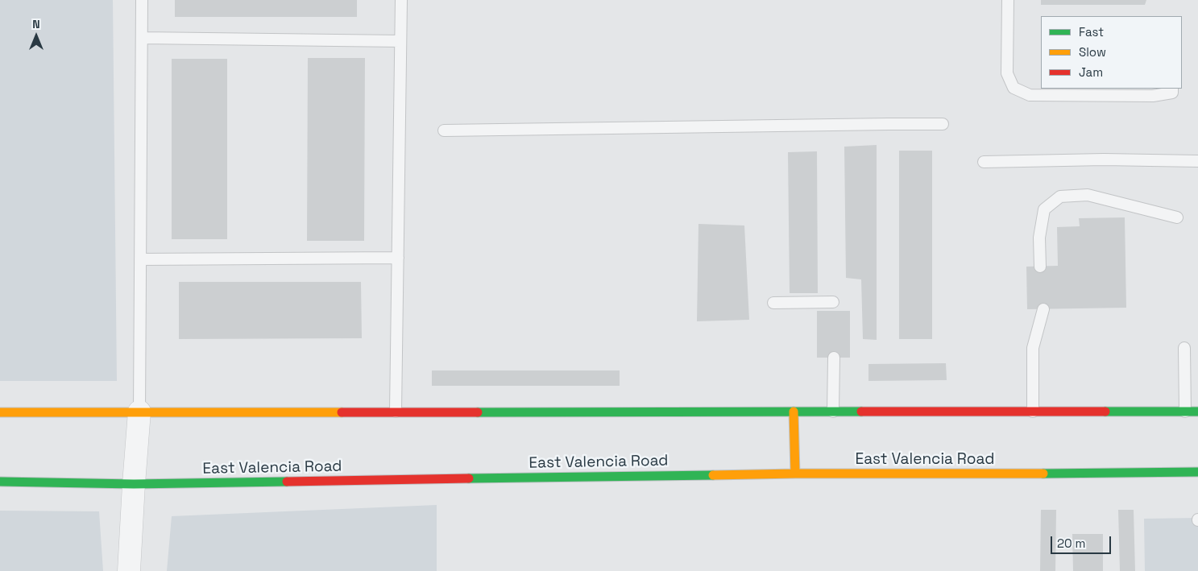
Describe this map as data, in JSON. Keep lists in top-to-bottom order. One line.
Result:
{"streets":{"main road":["East Valencia Road"]},"legend":["Fast","Slow","Jam"],"scale_bar":"20 m","north":"top"}
